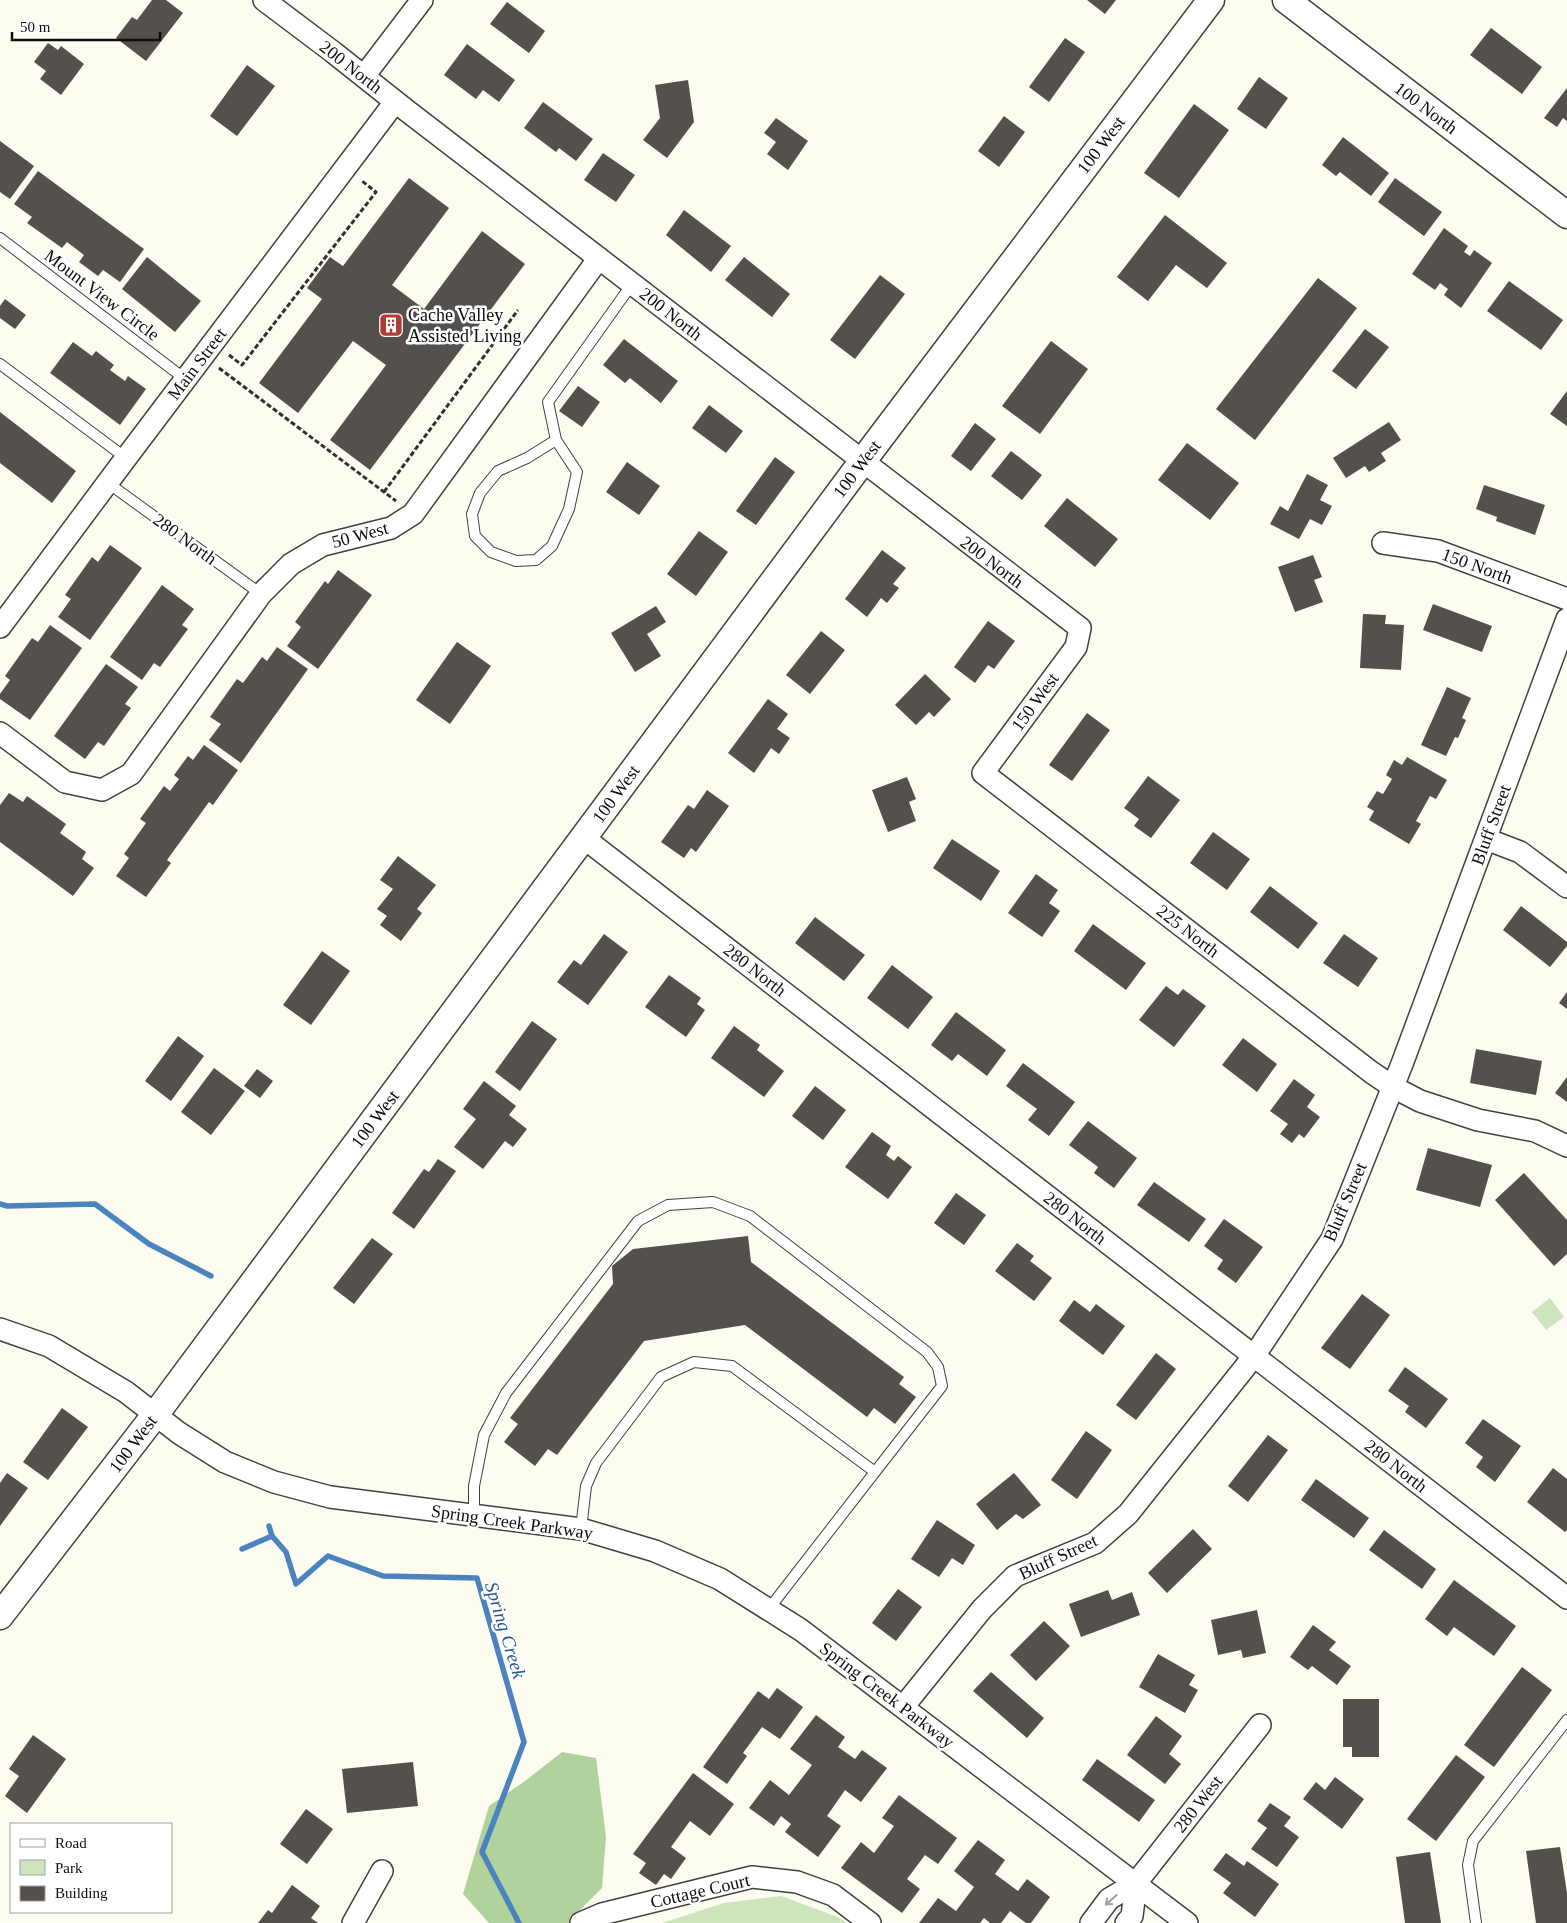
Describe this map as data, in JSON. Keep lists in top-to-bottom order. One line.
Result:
{"streets":{"street":["200 North","100 North","100 West","Main Street","50 West","280 North","150 North","150 West","Bluff Street","225 North","Spring Creek Parkway","280 West","Cottage Court"],"lane":["Mount View Circle"]},"crossings":[["200 North","100 West"],["200 North","Main Street"],["200 North","50 West"],["200 North","150 West"],["100 West","280 North"],["100 West","Spring Creek Parkway"],["Mount View Circle","Main Street"],["Main Street","280 North"],["50 West","280 North"],["280 North","Bluff Street"],["150 West","225 North"],["Bluff Street","225 North"],["Bluff Street","Spring Creek Parkway"],["Spring Creek Parkway","280 West"]],"water":["Spring Creek"],"places":{"building":["Cache Valley Assisted Living"]},"legend":["Road","Park","Building"],"scale_bar":"50 m"}
